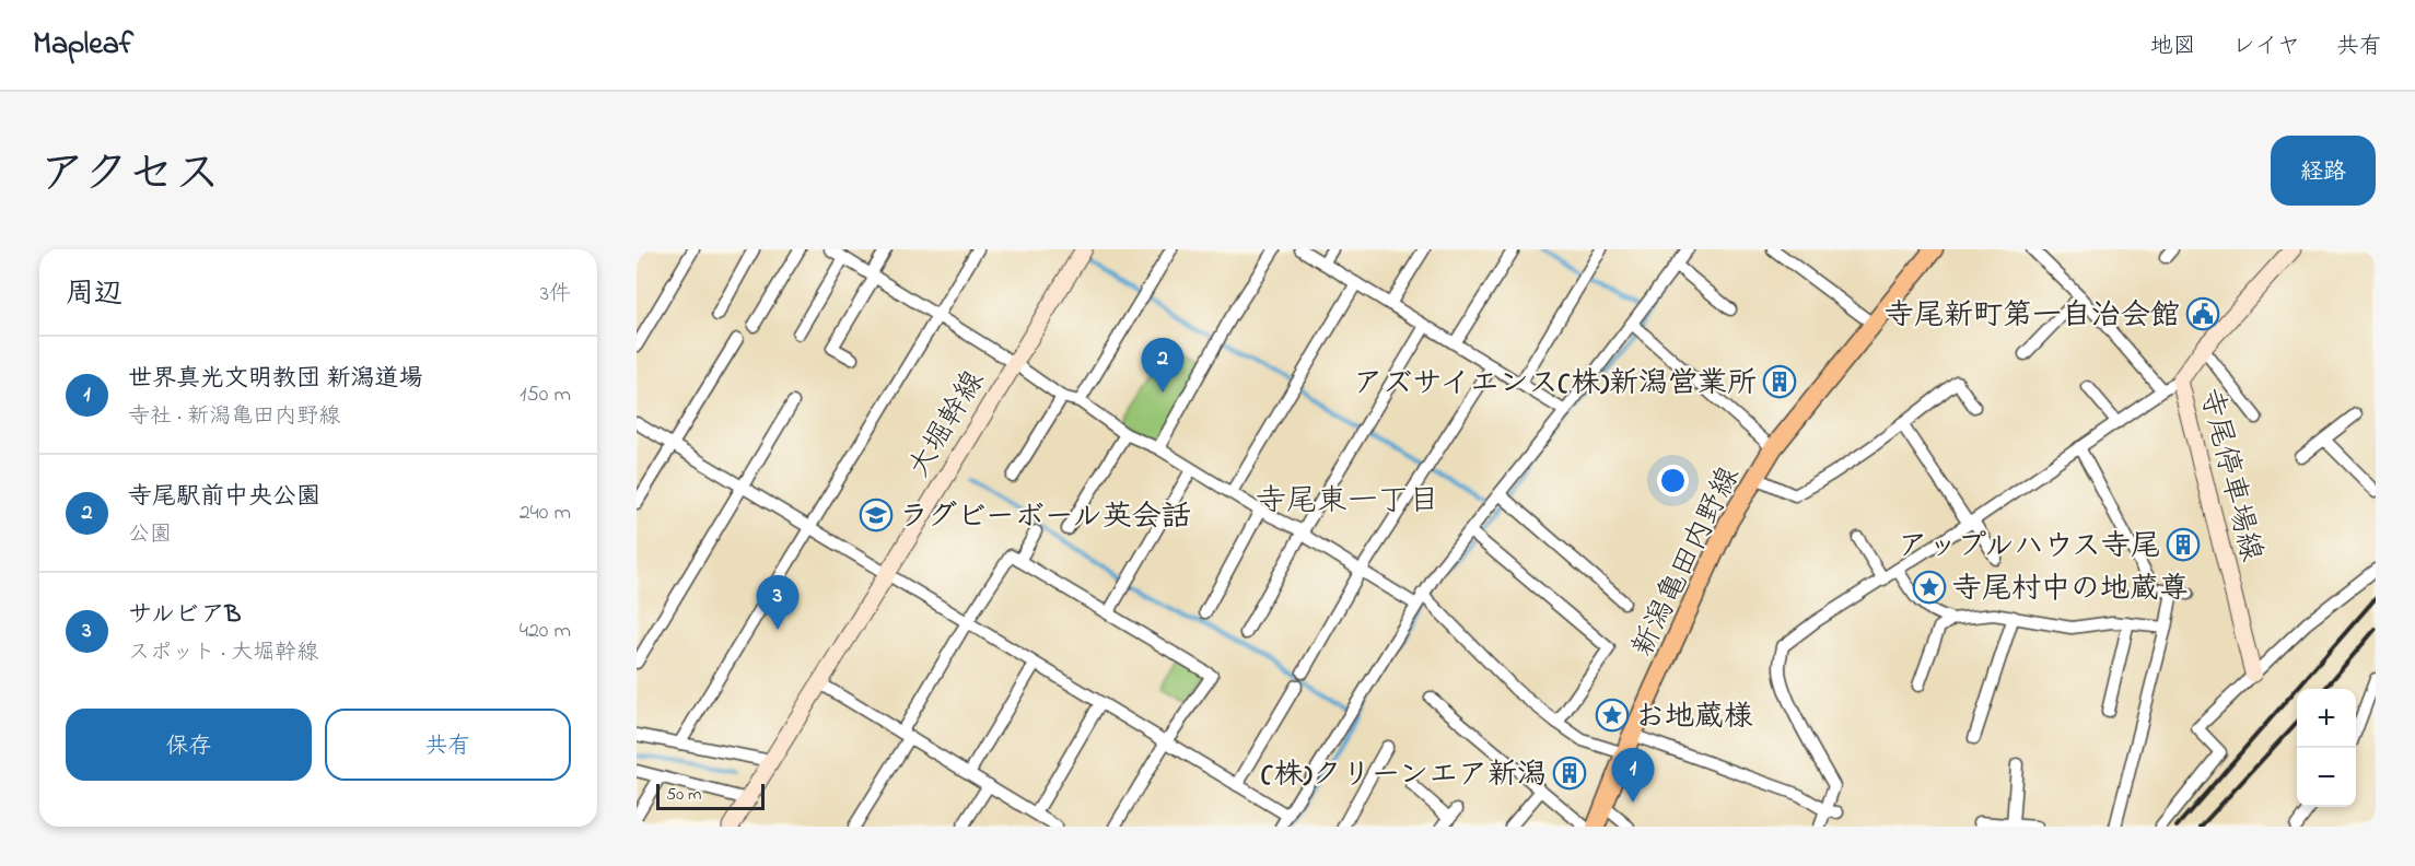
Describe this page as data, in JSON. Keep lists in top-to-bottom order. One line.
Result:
{"streets":{"main road":["新潟亀田内野線"],"street":["大堀幹線","寺尾停車場線"]},"districts":["寺尾東一丁目"],"places":{"public building":["寺尾新町第一自治会館"],"building":["アズサイエンス(株)新潟営業所","アップルハウス寺尾","(株)クリーンエア新潟"],"school or university":["ラグビーボール英会話"],"place":["寺尾村中の地蔵尊","お地蔵様"]},"scale_bar":"50 m","page":{"header":"Mapleaf","nav":["地図","レイヤ","共有"],"title":"アクセス","buttons":["経路",["保存","共有"]],"heading":["周辺","3件"],"list":[{"mark":"1","name":"世界真光文明教団 新潟道場","note":"寺社 · 新潟亀田内野線","value":"150 m"},{"mark":"2","name":"寺尾駅前中央公園","note":"公園","value":"240 m"},{"mark":"3","name":"サルビアB","note":"スポット · 大堀幹線","value":"420 m"}],"pins":["2","3","1"],"map_buttons":["+","−"],"scale":"50 m"}}
